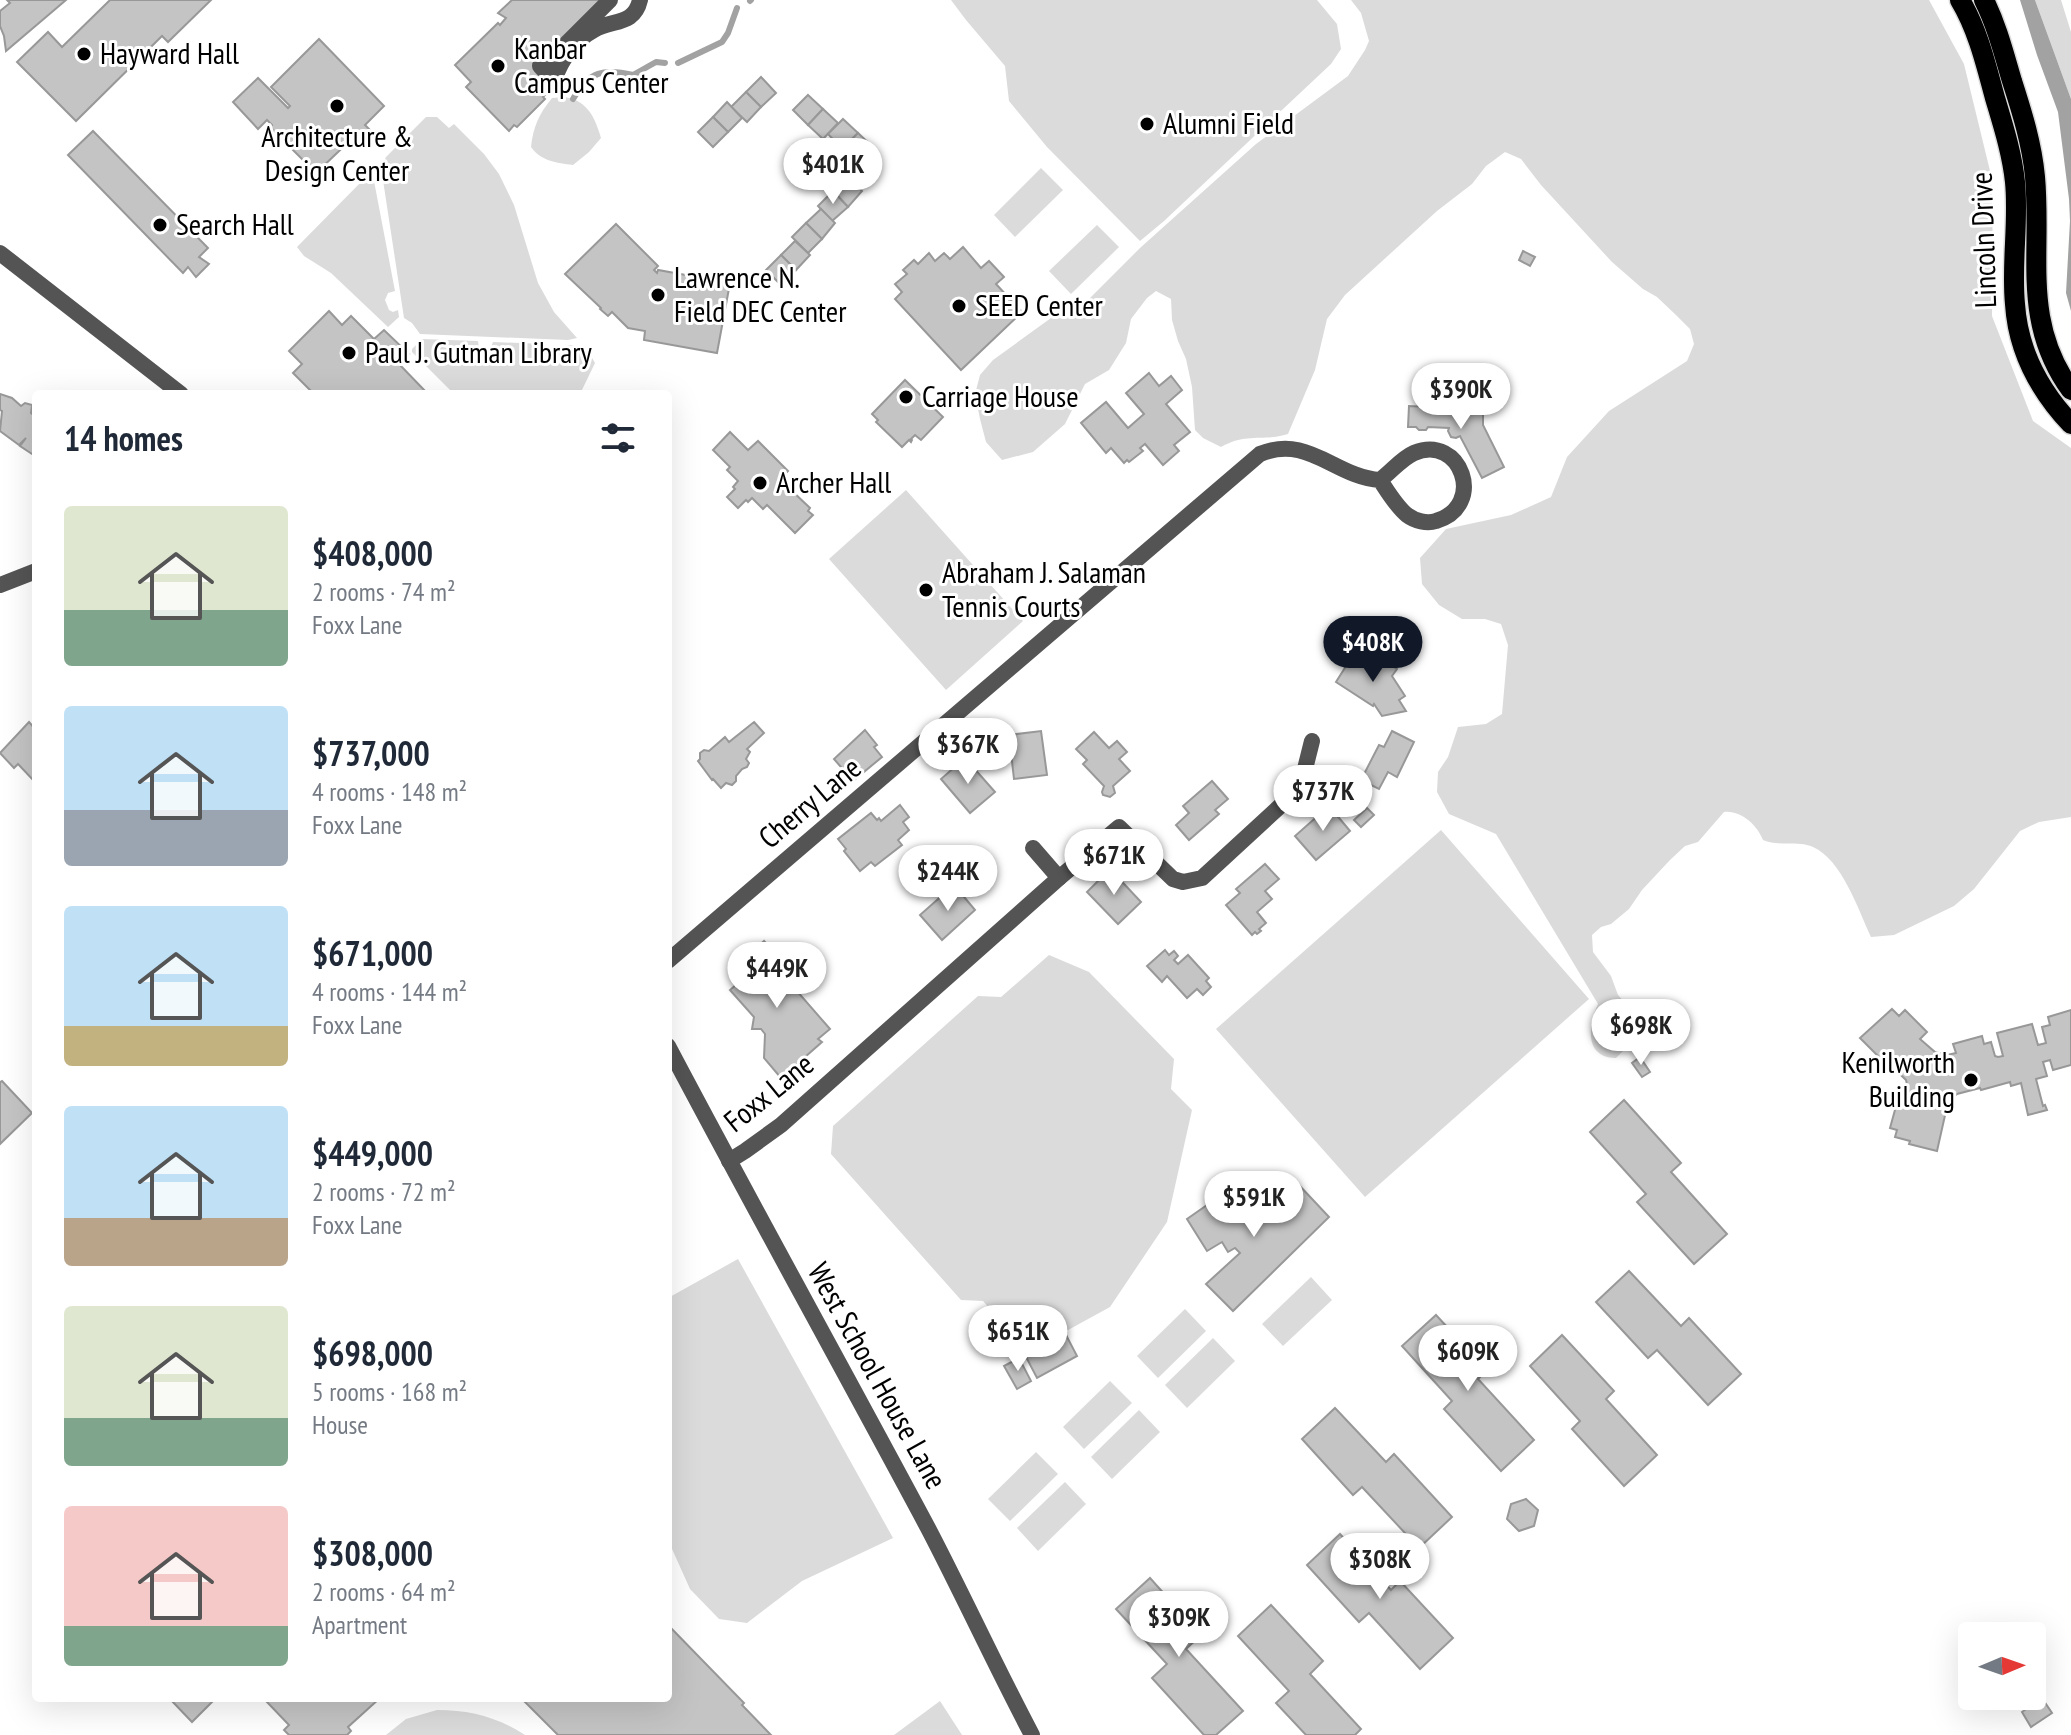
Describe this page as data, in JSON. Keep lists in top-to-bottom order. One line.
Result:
{"streets":{"main road":["Lincoln Drive"],"street":["Cherry Lane","Foxx Lane","West School House Lane"]},"crossings":[["Foxx Lane","West School House Lane"]],"places":["Hayward Hall","Kanbar Campus Center","Architecture & Design Center","Alumni Field","Search Hall","Lawrence N. Field DEC Center","SEED Center","Paul J. Gutman Library","Carriage House","Archer Hall","Abraham J. Salaman Tennis Courts","Kenilworth Building"],"north":"right","page":{"price":["$401K","$390K","$408K","$367K","$737K","$671K","$244K","$449K","$698K","$591K","$651K","$609K","$308K","$309K"],"heading":"14 homes","list":[{"name":"$408,000","note":"2 rooms · 74 m² · Foxx Lane"},{"name":"$737,000","note":"4 rooms · 148 m² · Foxx Lane"},{"name":"$671,000","note":"4 rooms · 144 m² · Foxx Lane"},{"name":"$449,000","note":"2 rooms · 72 m² · Foxx Lane"},{"name":"$698,000","note":"5 rooms · 168 m² · House"},{"name":"$308,000","note":"2 rooms · 64 m² · Apartment"}]}}
